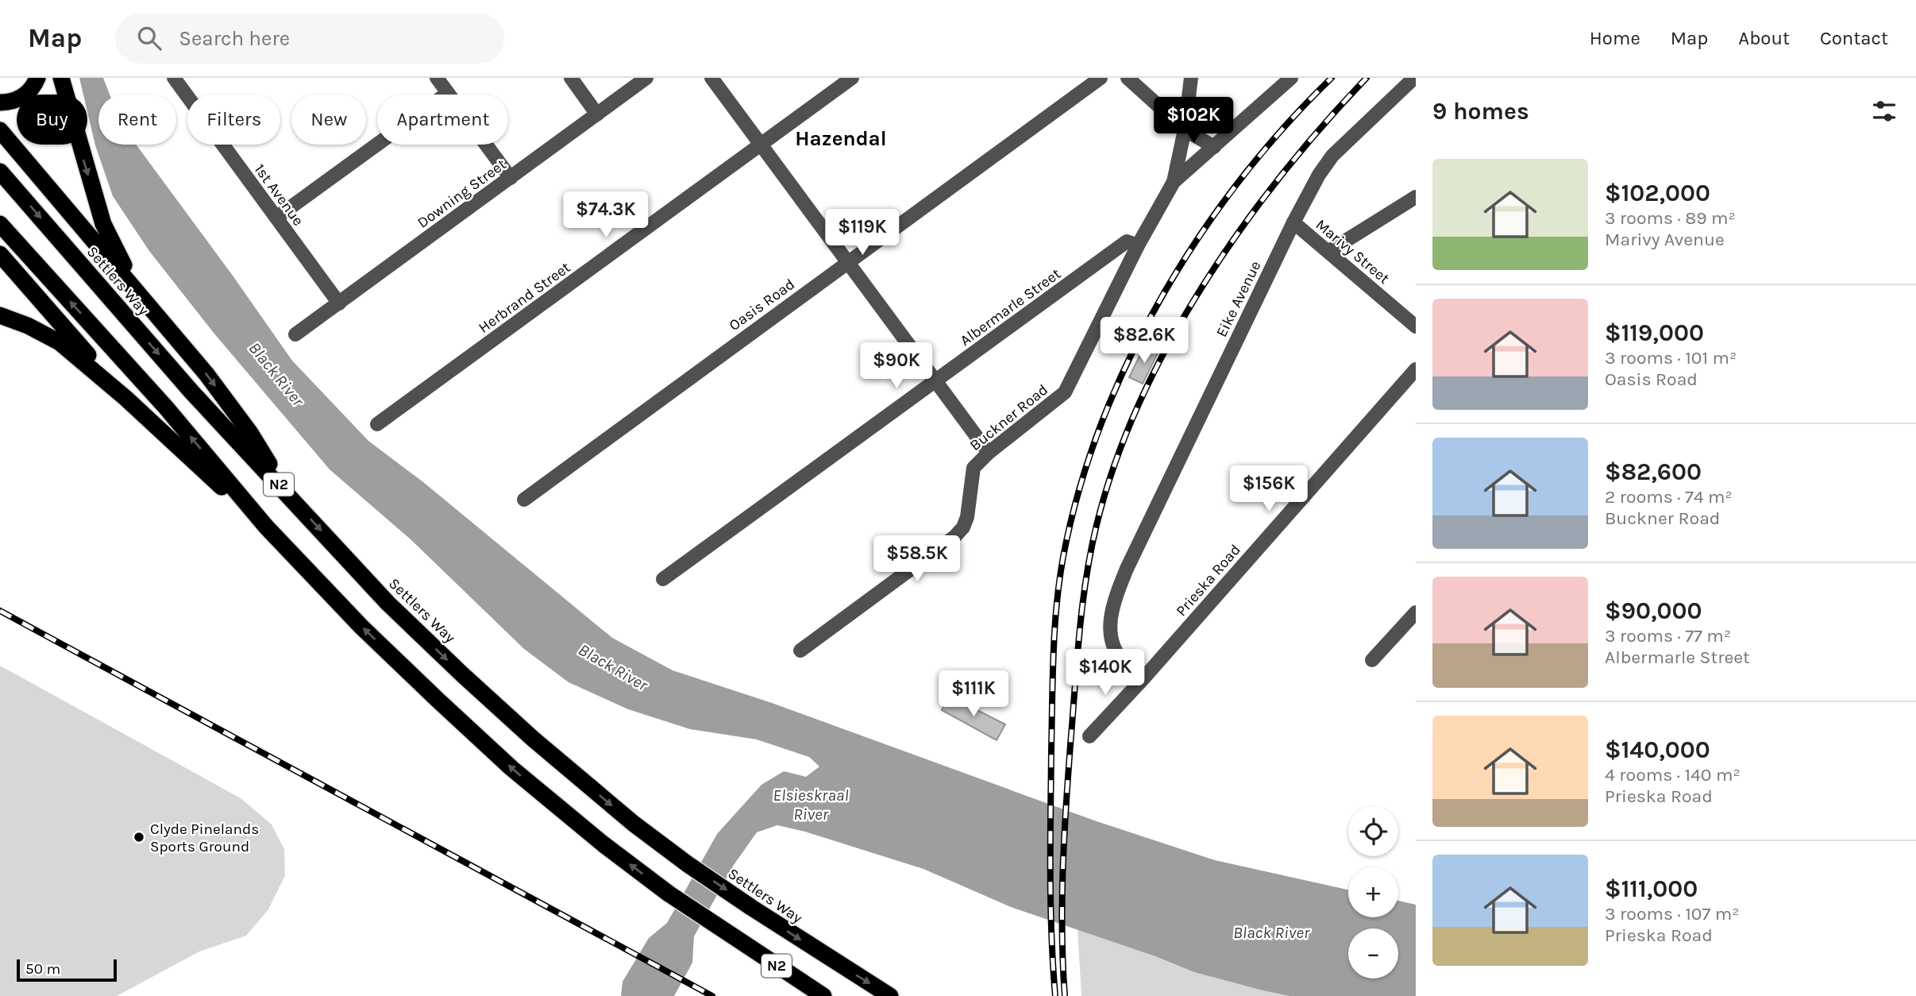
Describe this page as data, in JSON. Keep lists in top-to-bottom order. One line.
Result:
{"streets":{"highway":["Settlers Way","N2"],"street":["Downing Street","1st Avenue","Marivy Street","Herbrand Street","Eike Avenue","Oasis Road","Albermarle Street","Buckner Road","Prieska Road"]},"crossings":[["Downing Street","1st Avenue"],["Marivy Street","Eike Avenue"],["Eike Avenue","Prieska Road"],["Albermarle Street","Buckner Road"]],"districts":["Hazendal"],"water":["Black River","Elsieskraal River"],"places":["Clyde Pinelands Sports Ground"],"scale_bar":"50 m","page":{"header":"Map","search":"Search here","nav":["Home","Map","About","Contact"],"heading":"9 homes","chip":["Buy","Rent","Filters","New","Apartment"],"price":["$102K","$74.3K","$119K","$82.6K","$90K","$156K","$58.5K","$140K","$111K"],"list":[{"name":"$102,000","note":"3 rooms · 89 m² · Marivy Avenue"},{"name":"$119,000","note":"3 rooms · 101 m² · Oasis Road"},{"name":"$82,600","note":"2 rooms · 74 m² · Buckner Road"},{"name":"$90,000","note":"3 rooms · 77 m² · Albermarle Street"},{"name":"$140,000","note":"4 rooms · 140 m² · Prieska Road"},{"name":"$111,000","note":"3 rooms · 107 m² · Prieska Road"}],"map_buttons":["+","−"],"scale":"50 m"}}
